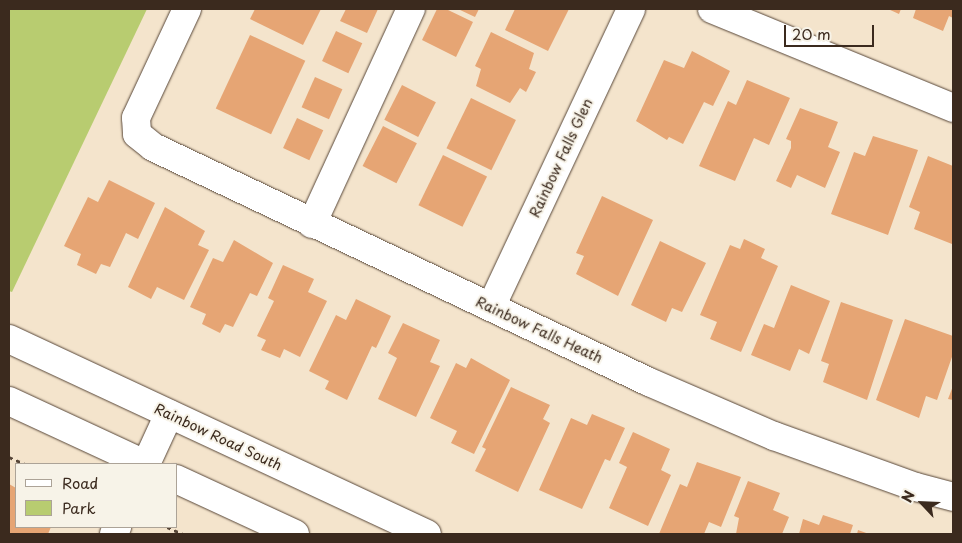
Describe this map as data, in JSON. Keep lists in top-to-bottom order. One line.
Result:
{"streets":{"street":["Rainbow Falls Glen","Rainbow Falls Heath","Rainbow Road South"]},"crossings":[["Rainbow Falls Glen","Rainbow Falls Heath"]],"legend":["Road","Park"],"scale_bar":"20 m","north":"top left"}
